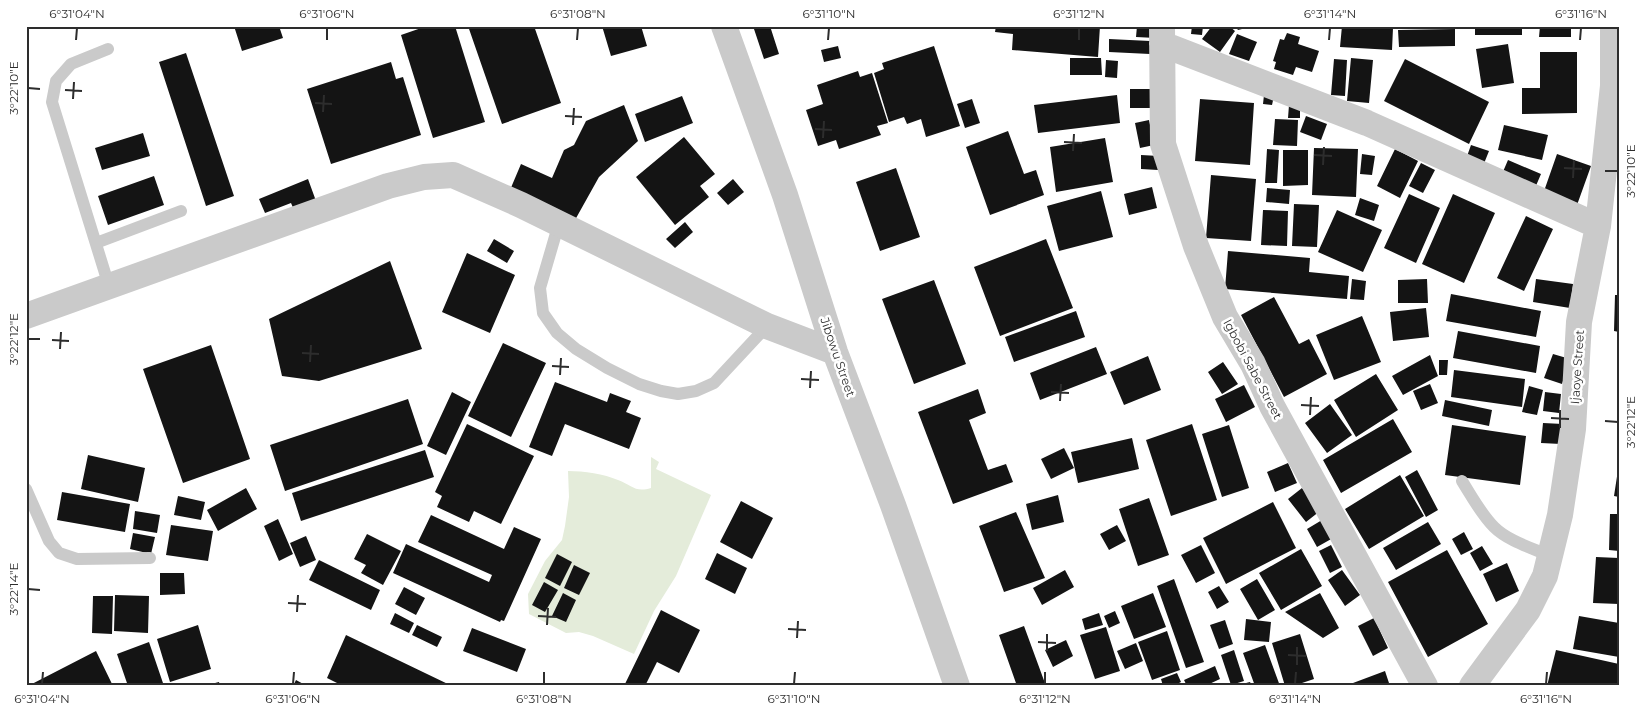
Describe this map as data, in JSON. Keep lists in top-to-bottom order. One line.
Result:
{"streets":{"street":["Jibowu Street","Ijaoye Street","Igbobi Sabe Street"]},"coordinates":["6°31'04\"N","6°31'06\"N","6°31'08\"N","6°31'10\"N","6°31'12\"N","6°31'14\"N","6°31'16\"N","3°22'10\"E","3°22'12\"E","3°22'14\"E"]}
